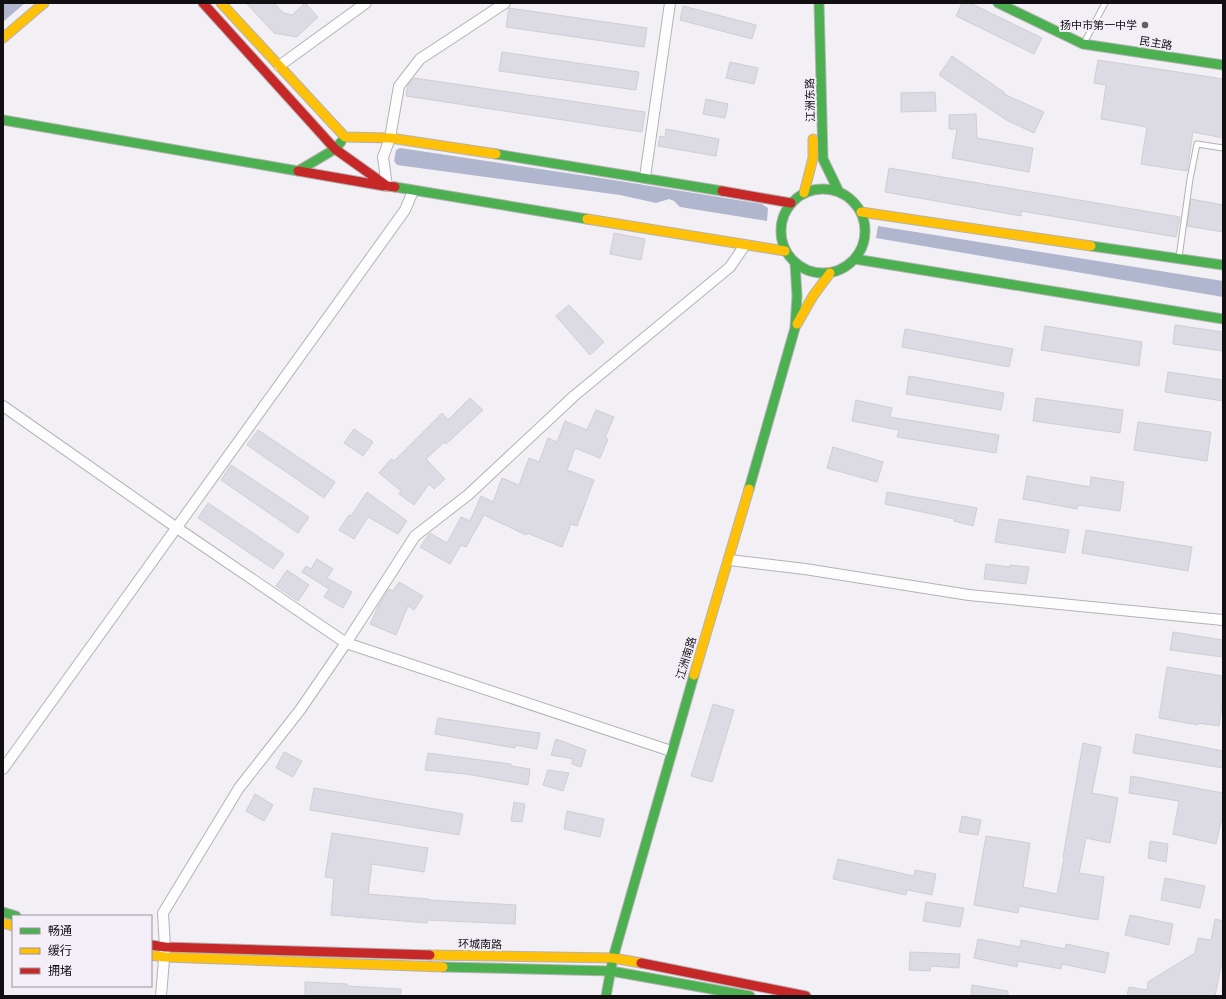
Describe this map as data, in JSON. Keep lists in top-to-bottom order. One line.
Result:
{"streets":{"main road":["民主路","江洲东路","江洲南路","环城南路"]},"crossings":[["江洲南路","环城南路"]],"places":["扬中市第一中学"],"legend":["畅通","缓行","拥堵"]}
